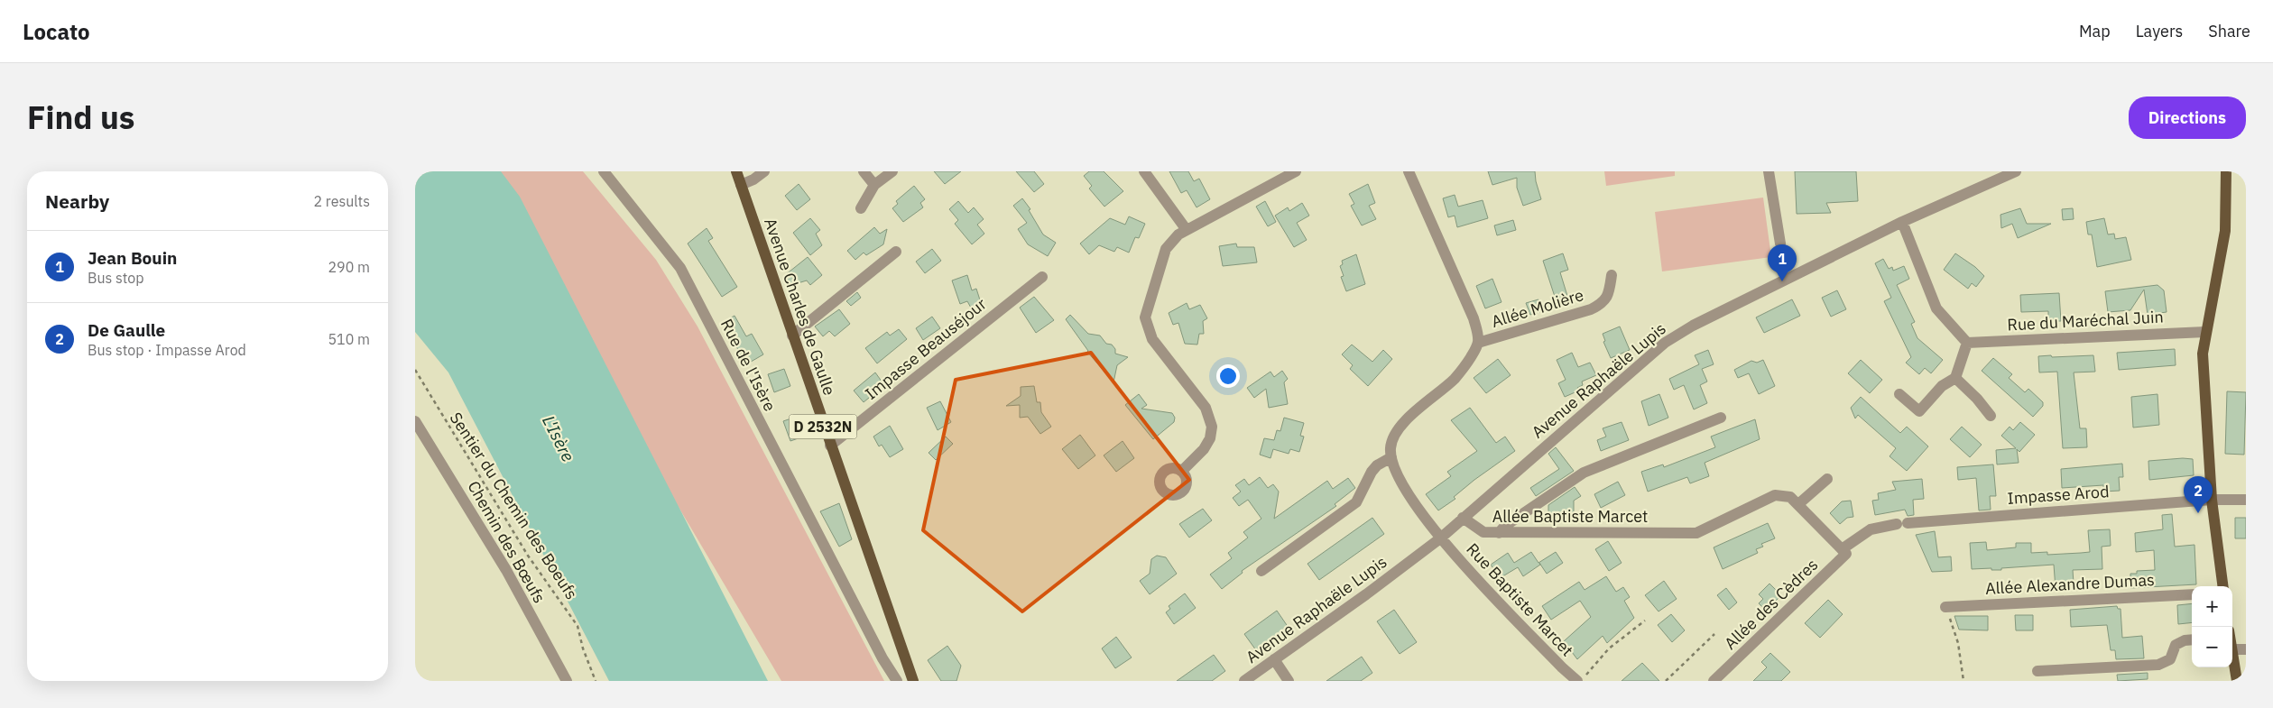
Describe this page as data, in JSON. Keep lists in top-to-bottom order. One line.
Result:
{"streets":{"main road":["Avenue Charles de Gaulle","D 2532N"],"street":["Allée Molière","Rue du Maréchal Juin","Impasse Beauséjour","Rue de l'Isère","Avenue Raphaële Lupis","Impasse Arod","Allée Baptiste Marcet","Chemin des Bœufs","Allée Alexandre Dumas","Rue Baptiste Marcet","Allée des Cèdres"],"path":["Sentier du Chemin des Boeufs"]},"crossings":[["Avenue Charles de Gaulle","Impasse Beauséjour"],["Avenue Raphaële Lupis","Allée Baptiste Marcet"],["Avenue Raphaële Lupis","Rue Baptiste Marcet"],["Impasse Arod","Allée des Cèdres"]],"water":["L'Isère"],"page":{"header":"Locato","nav":["Map","Layers","Share"],"title":"Find us","buttons":"Directions","heading":["Nearby","2 results"],"list":[{"mark":"1","name":"Jean Bouin","note":"Bus stop","value":"290 m"},{"mark":"2","name":"De Gaulle","note":"Bus stop · Impasse Arod","value":"510 m"}],"pins":["1","2"],"map_buttons":["+","−"]}}
